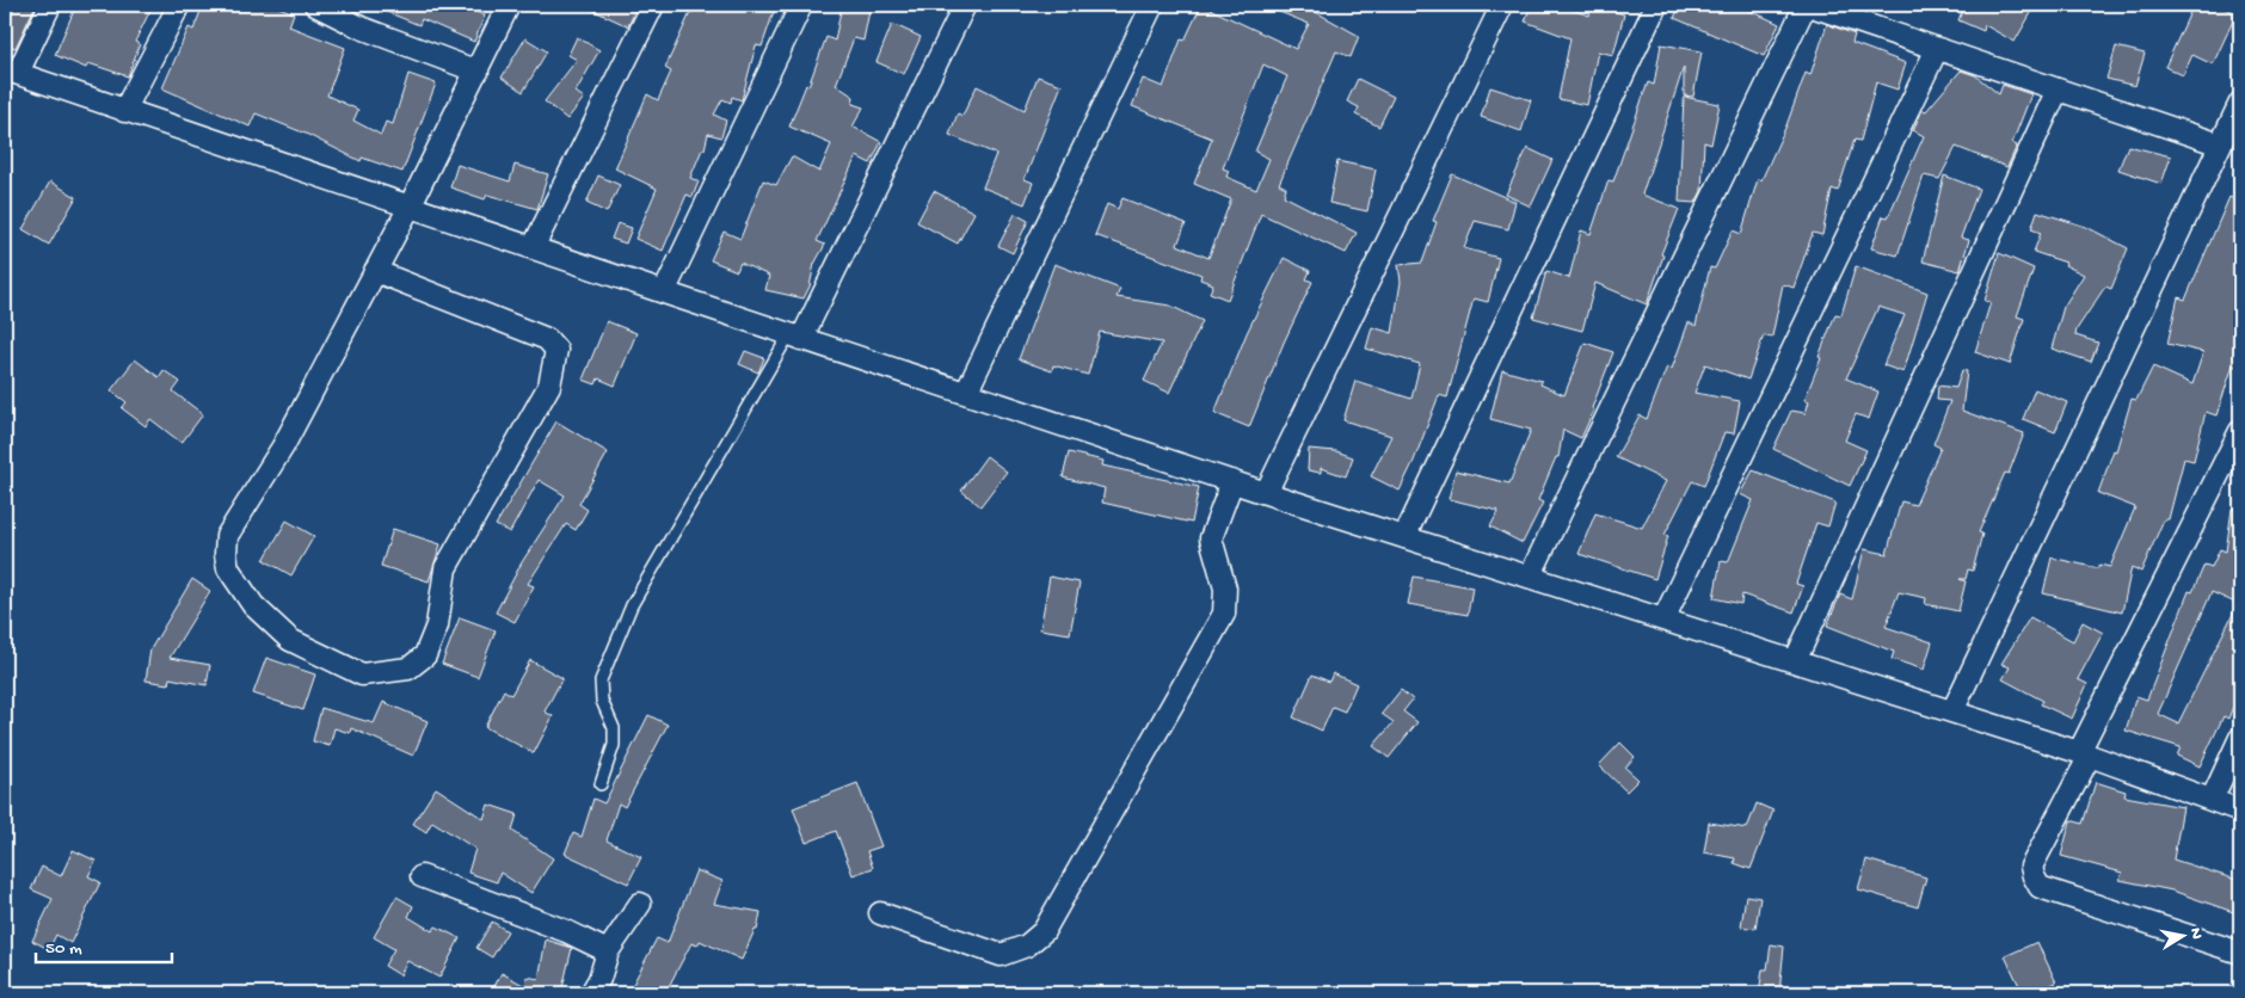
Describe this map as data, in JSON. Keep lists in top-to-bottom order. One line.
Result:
{"scale_bar":"50 m","north":"right"}
